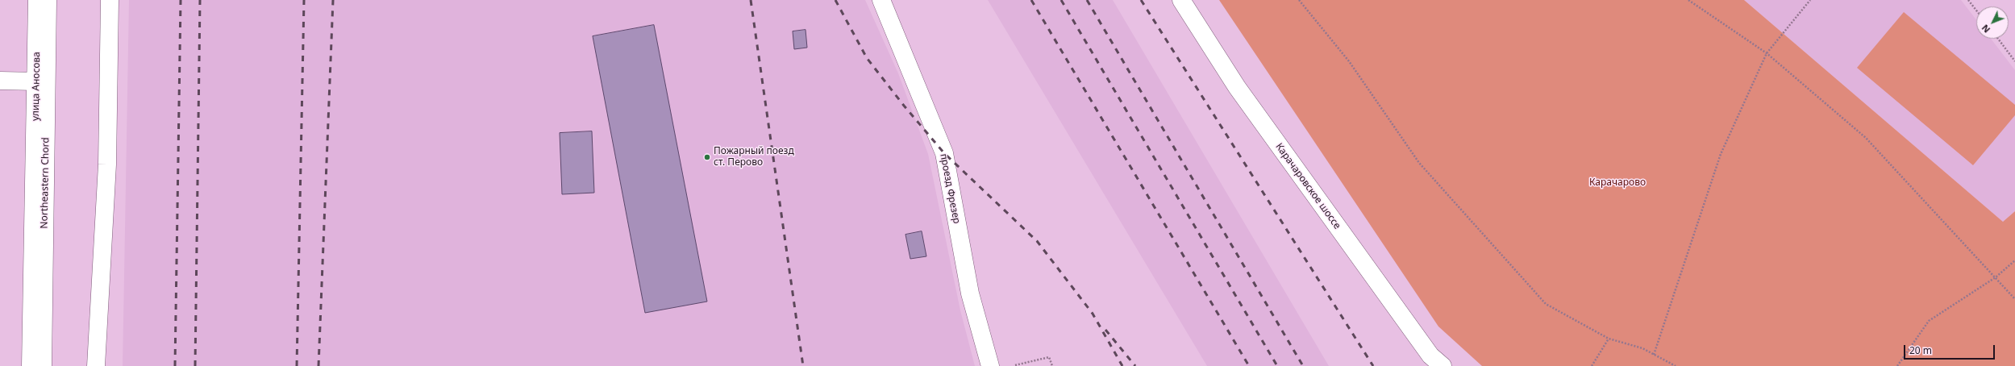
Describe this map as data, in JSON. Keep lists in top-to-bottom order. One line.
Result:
{"streets":{"street":["улица Аносова","Northeastern Chord","Карачаровское шоссе","проезд Фрезер"]},"parks":["Карачарово"],"places":["Пожарный поезд ст. Перово"],"scale_bar":"20 m","north":"bottom left"}
